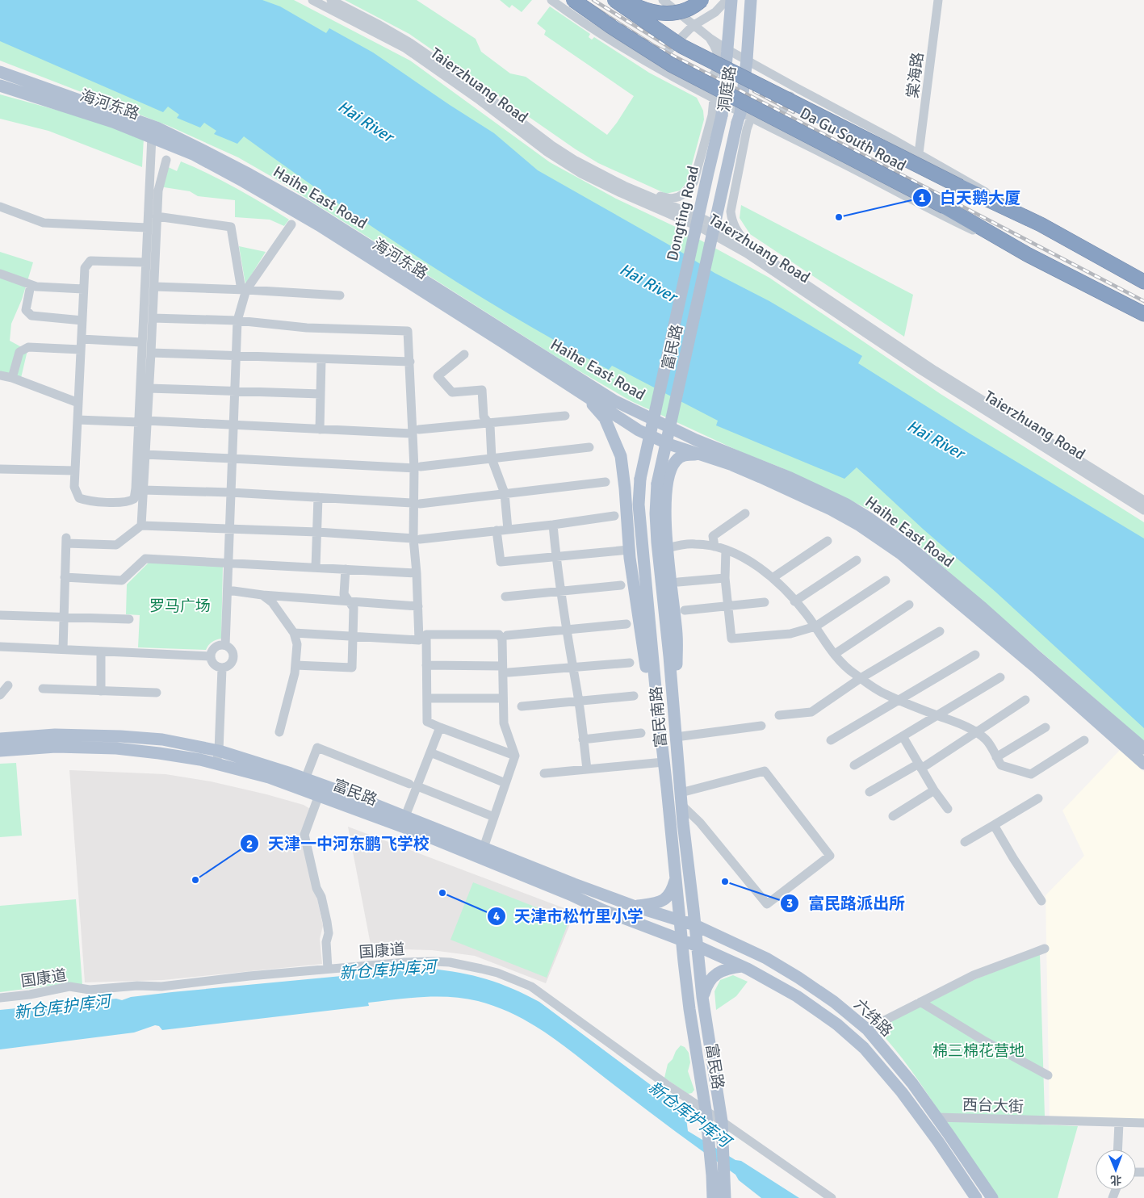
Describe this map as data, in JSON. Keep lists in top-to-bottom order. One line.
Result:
{"streets":{"highway":["Da Gu South Road"],"main road":["洞庭路","海河东路","Haihe East Road","Dongting Road","富民路","富民南路","六纬路"],"street":["棠海路","Taierzhuang Road","国康道","西台大街"]},"crossings":[["棠海路","Da Gu South Road"],["Taierzhuang Road","Dongting Road"],["洞庭路","Da Gu South Road"],["洞庭路","富民路"],["海河东路","Haihe East Road"],["Da Gu South Road","Dongting Road"],["Da Gu South Road","富民路"],["Dongting Road","富民南路"],["富民路","富民南路"],["富民路","国康道"],["富民路","六纬路"],["富民南路","六纬路"],["六纬路","西台大街"]],"water":["Hai River","新仓库护库河"],"parks":["罗马广场","棉三棉花营地"],"places":["白天鹅大厦","天津一中河东鹏飞学校","富民路派出所","天津市松竹里小学"],"north":"bottom"}
